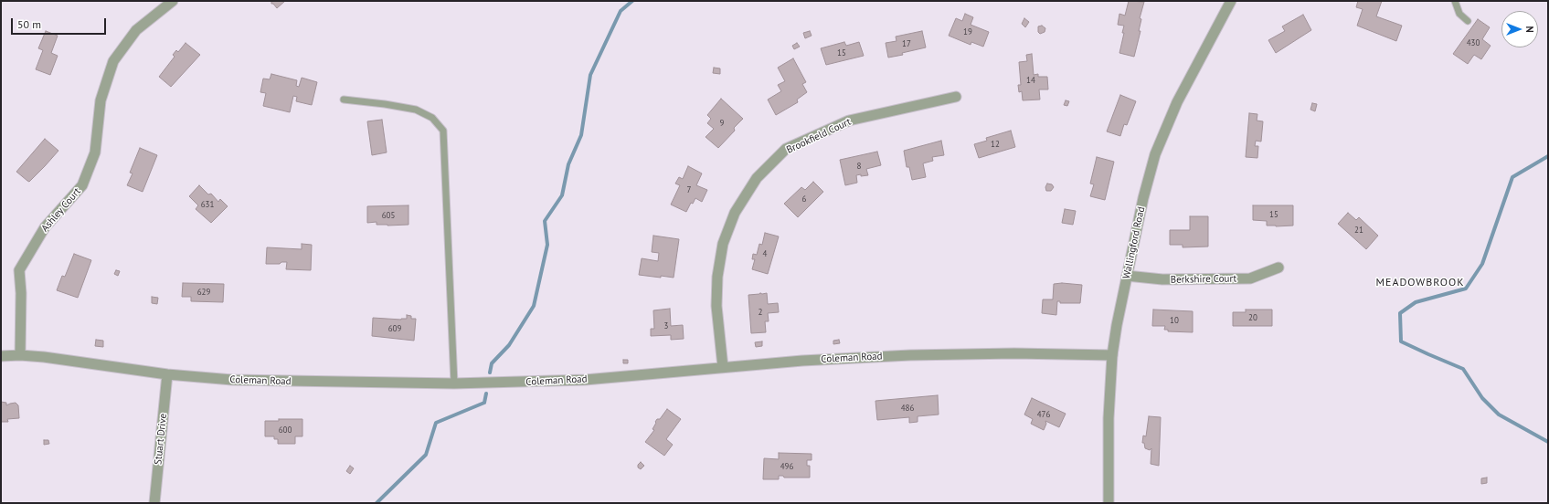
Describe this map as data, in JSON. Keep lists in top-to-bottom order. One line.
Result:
{"streets":{"street":["Brookfield Court","Ashley Court","Wallingford Road","Berkshire Court","Coleman Road","Stuart Drive"]},"crossings":[["Brookfield Court","Coleman Road"],["Ashley Court","Coleman Road"],["Wallingford Road","Berkshire Court"],["Wallingford Road","Coleman Road"],["Coleman Road","Stuart Drive"]],"districts":["MEADOWBROOK"],"house_numbers":["19","430","17","15","14","9","12","8","7","6","631","15","605","21","4","629","2","20","10","3","609","486","476","600","496"],"scale_bar":"50 m","north":"right"}
